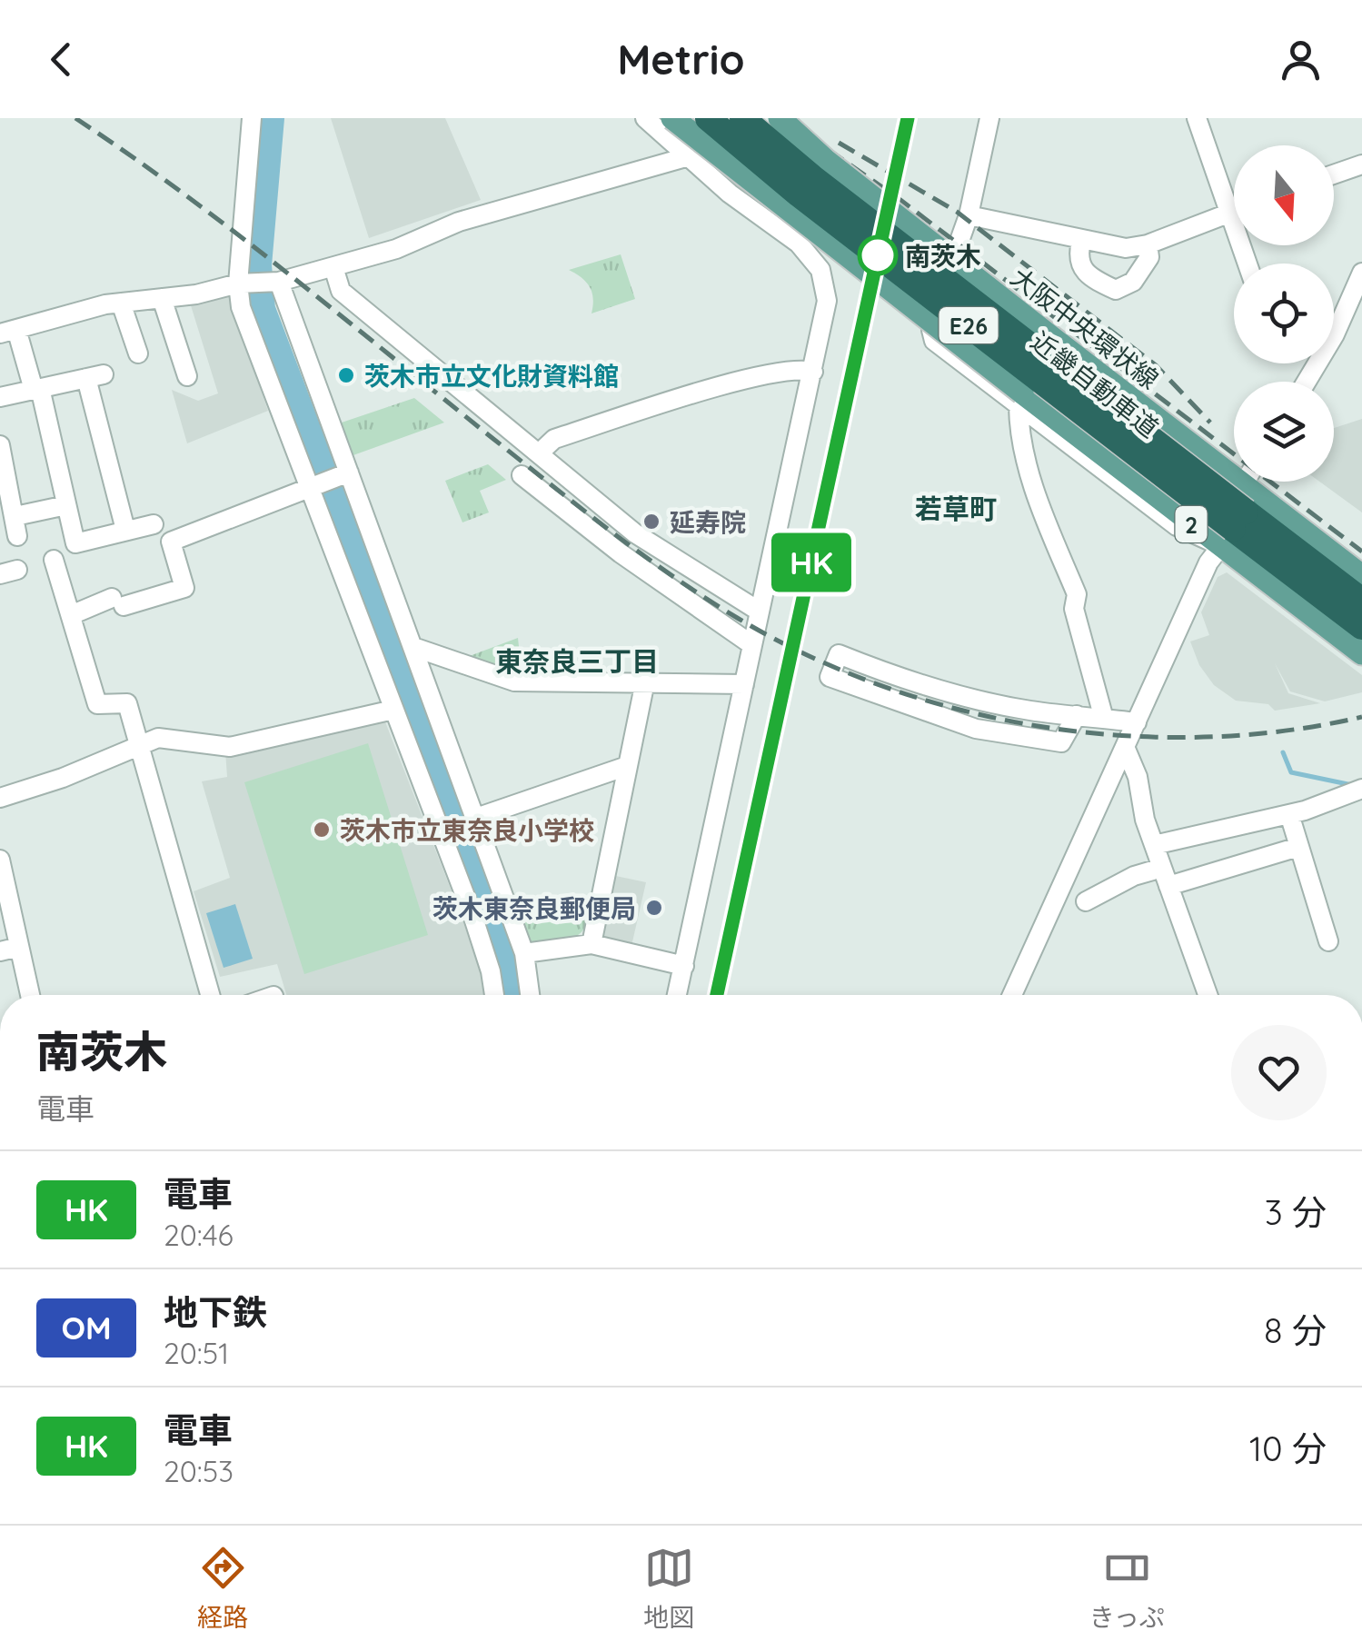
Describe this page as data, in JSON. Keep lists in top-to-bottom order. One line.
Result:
{"streets":{"highway":["E26","近畿自動車道"],"main road":["大阪中央環状線","2"]},"districts":["若草町","東奈良三丁目"],"places":["南茨木","茨木市立文化財資料館","延寿院","茨木市立東奈良小学校","茨木東奈良郵便局"],"north":"bottom","page":{"header":"Metrio","on_map":"HK","heading":["南茨木","電車"],"list":[{"mark":"HK","name":"電車","note":"20:46","value":"3 分"},{"mark":"OM","name":"地下鉄","note":"20:51","value":"8 分"},{"mark":"HK","name":"電車","note":"20:53","value":"10 分"}],"tabs":["経路","地図","きっぷ"]}}
